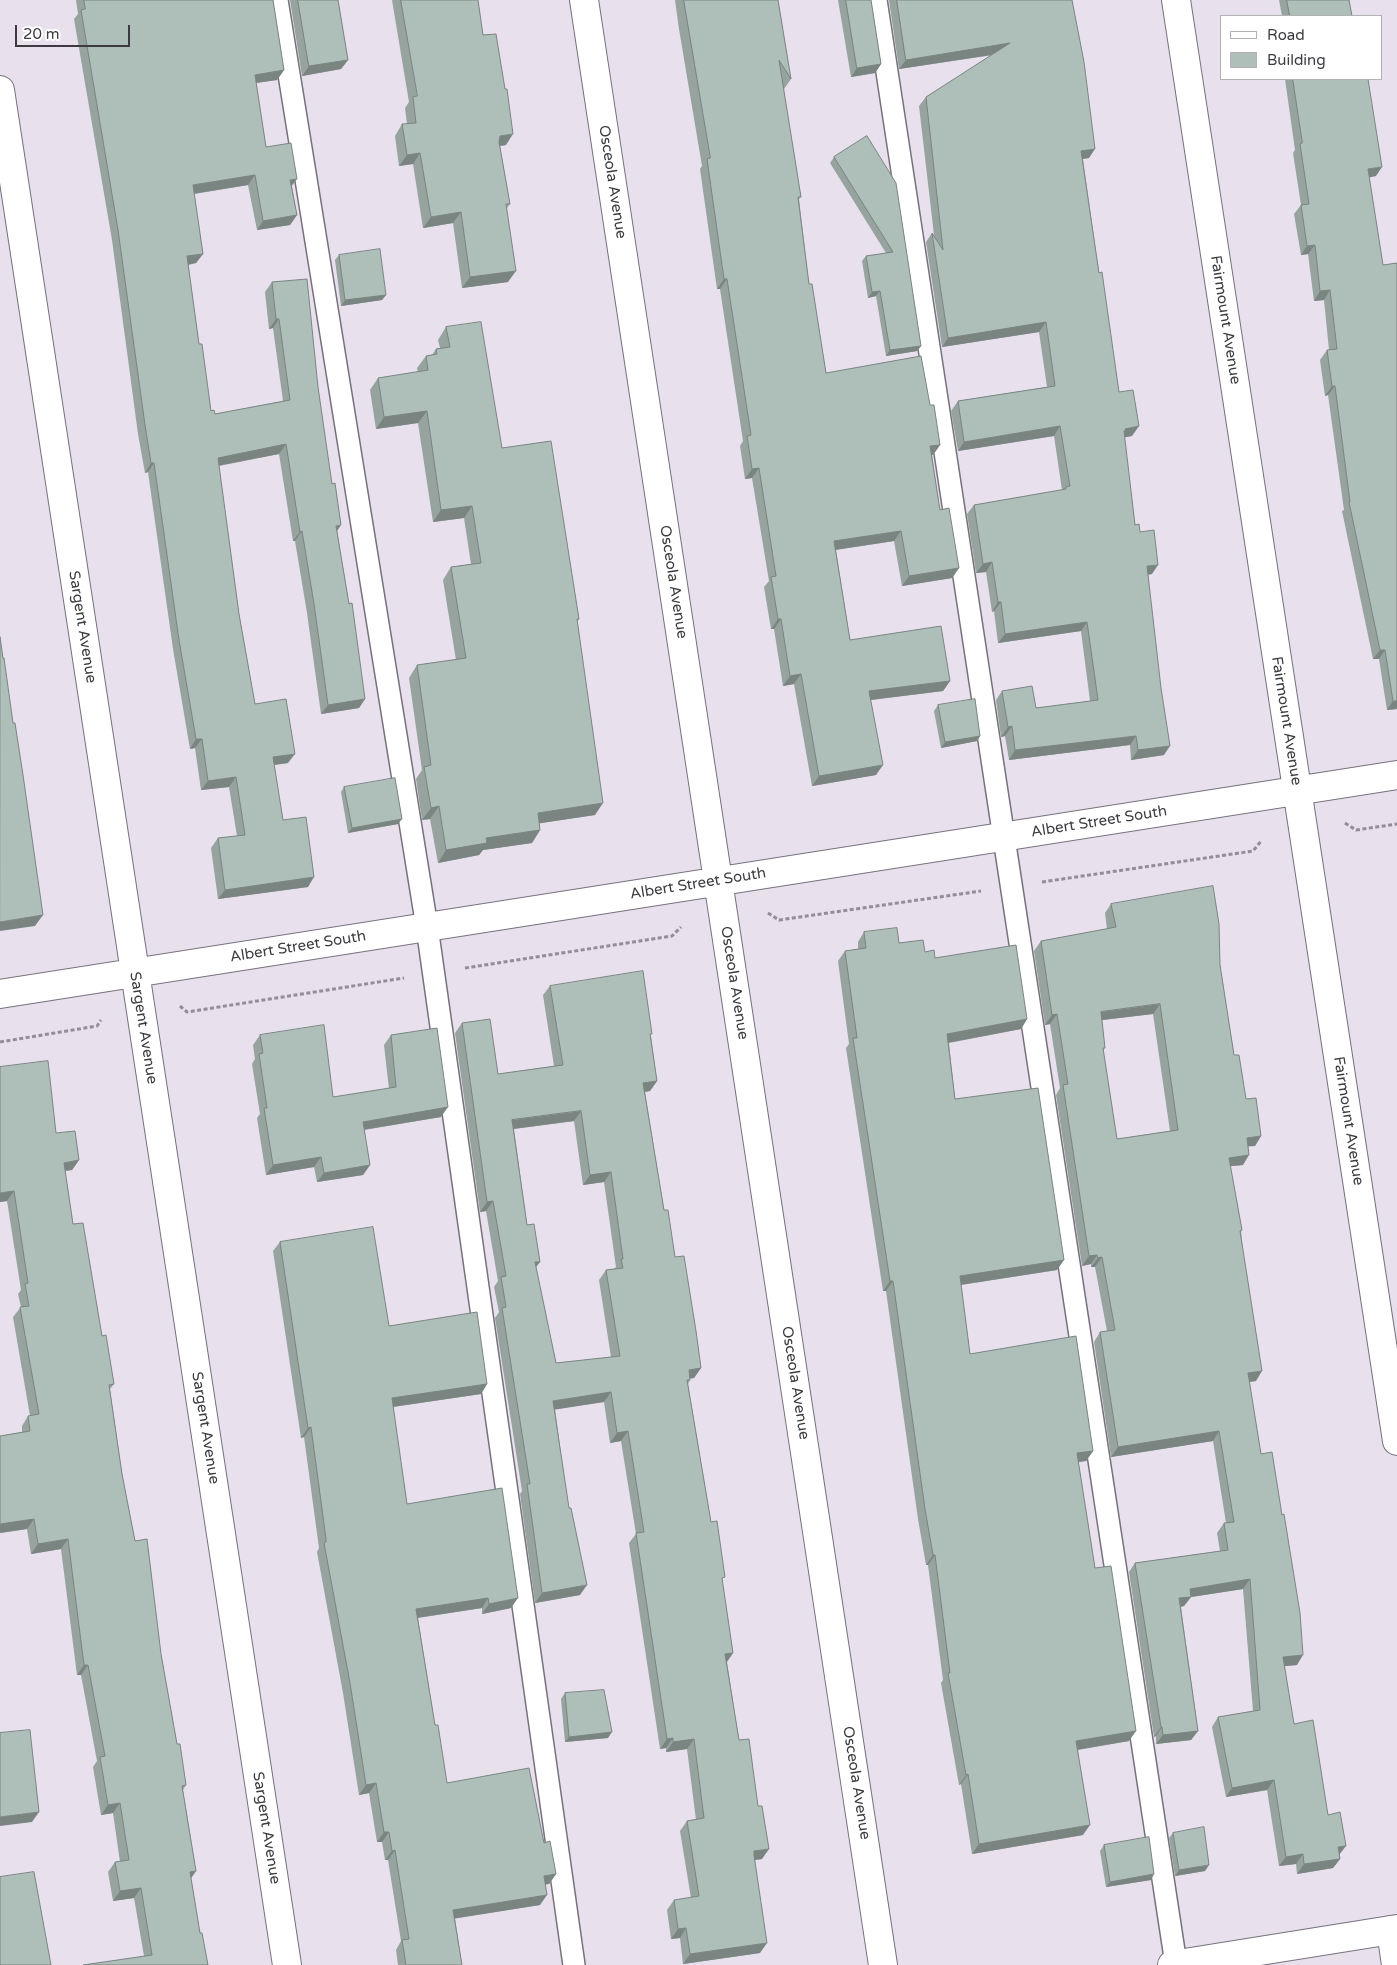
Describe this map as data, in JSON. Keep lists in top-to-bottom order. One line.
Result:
{"streets":{"street":["Osceola Avenue","Fairmount Avenue","Sargent Avenue","Albert Street South"]},"crossings":[["Osceola Avenue","Albert Street South"],["Fairmount Avenue","Albert Street South"],["Sargent Avenue","Albert Street South"]],"legend":["Road","Building"],"scale_bar":"20 m"}
